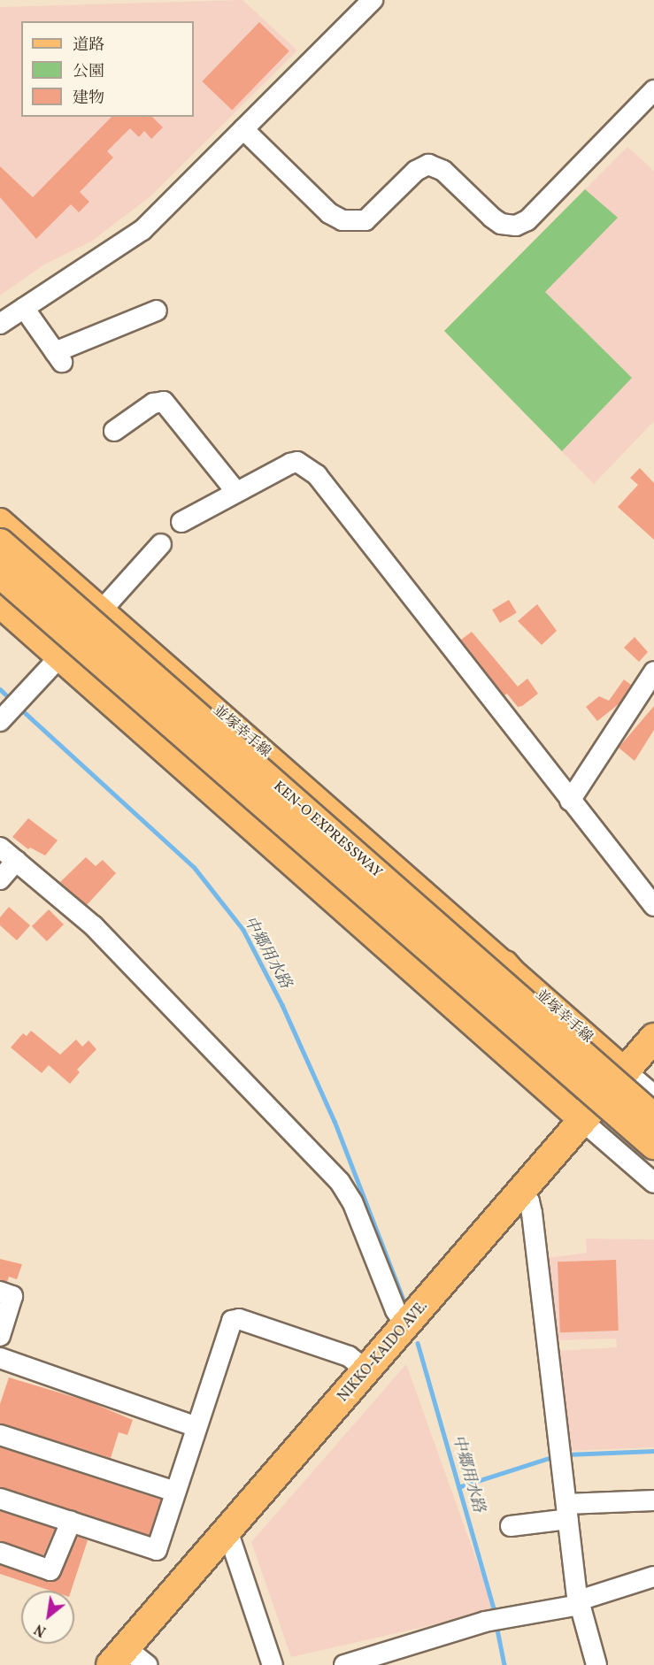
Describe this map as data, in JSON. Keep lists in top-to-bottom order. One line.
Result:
{"streets":{"highway":["KEN-O EXPRESSWAY","NIKKO-KAIDO AVE."],"main road":["並塚幸手線"]},"crossings":[["並塚幸手線","NIKKO-KAIDO AVE."]],"water":["中郷用水路"],"legend":["道路","公園","建物"],"north":"bottom left"}
